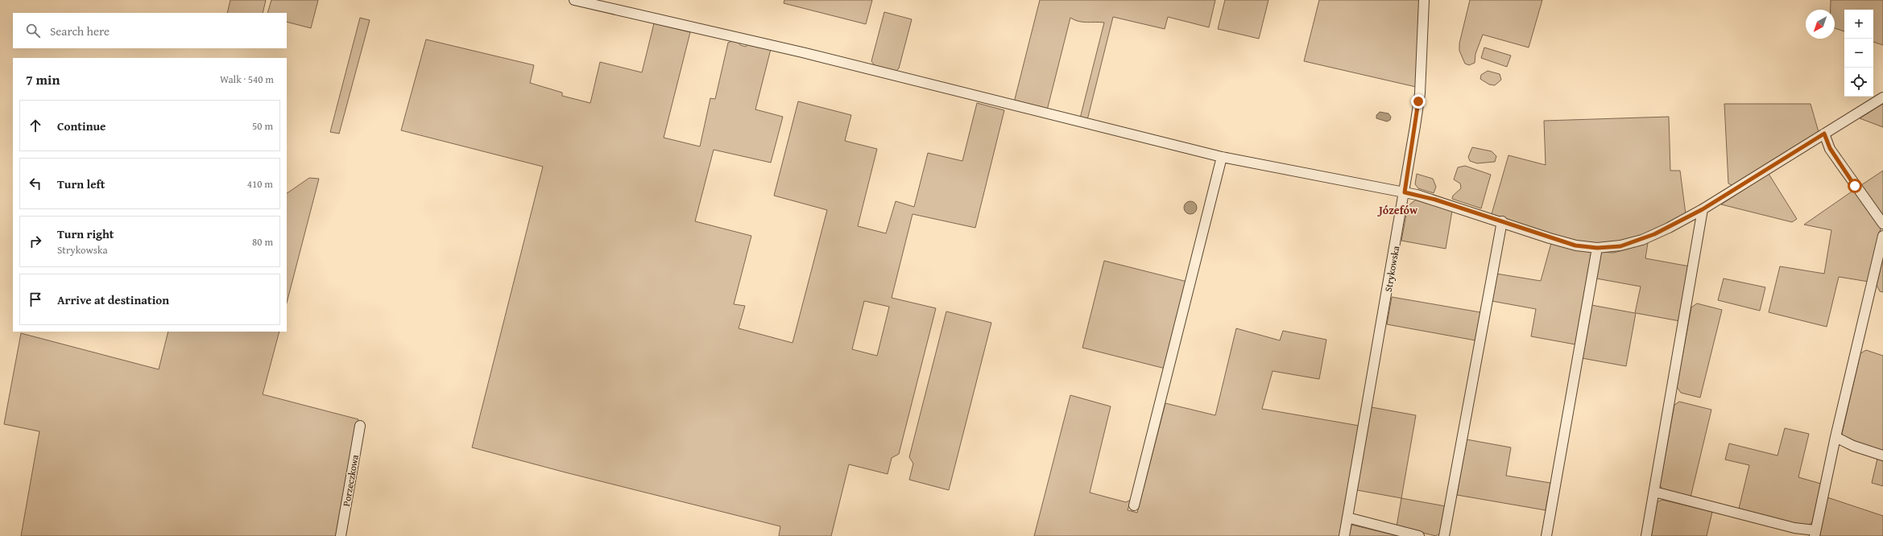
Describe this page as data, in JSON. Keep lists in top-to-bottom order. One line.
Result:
{"streets":{"street":["Strykowska","Porzeczkowa"]},"districts":["Józefów"],"north":"bottom left","page":{"map_buttons":["+","−"],"search":"Search here","heading":["7 min","Walk · 540 m"],"list":[["Continue","50 m"],["Turn left","410 m"],["Turn right","Strykowska","80 m"],"Arrive at destination"]}}
